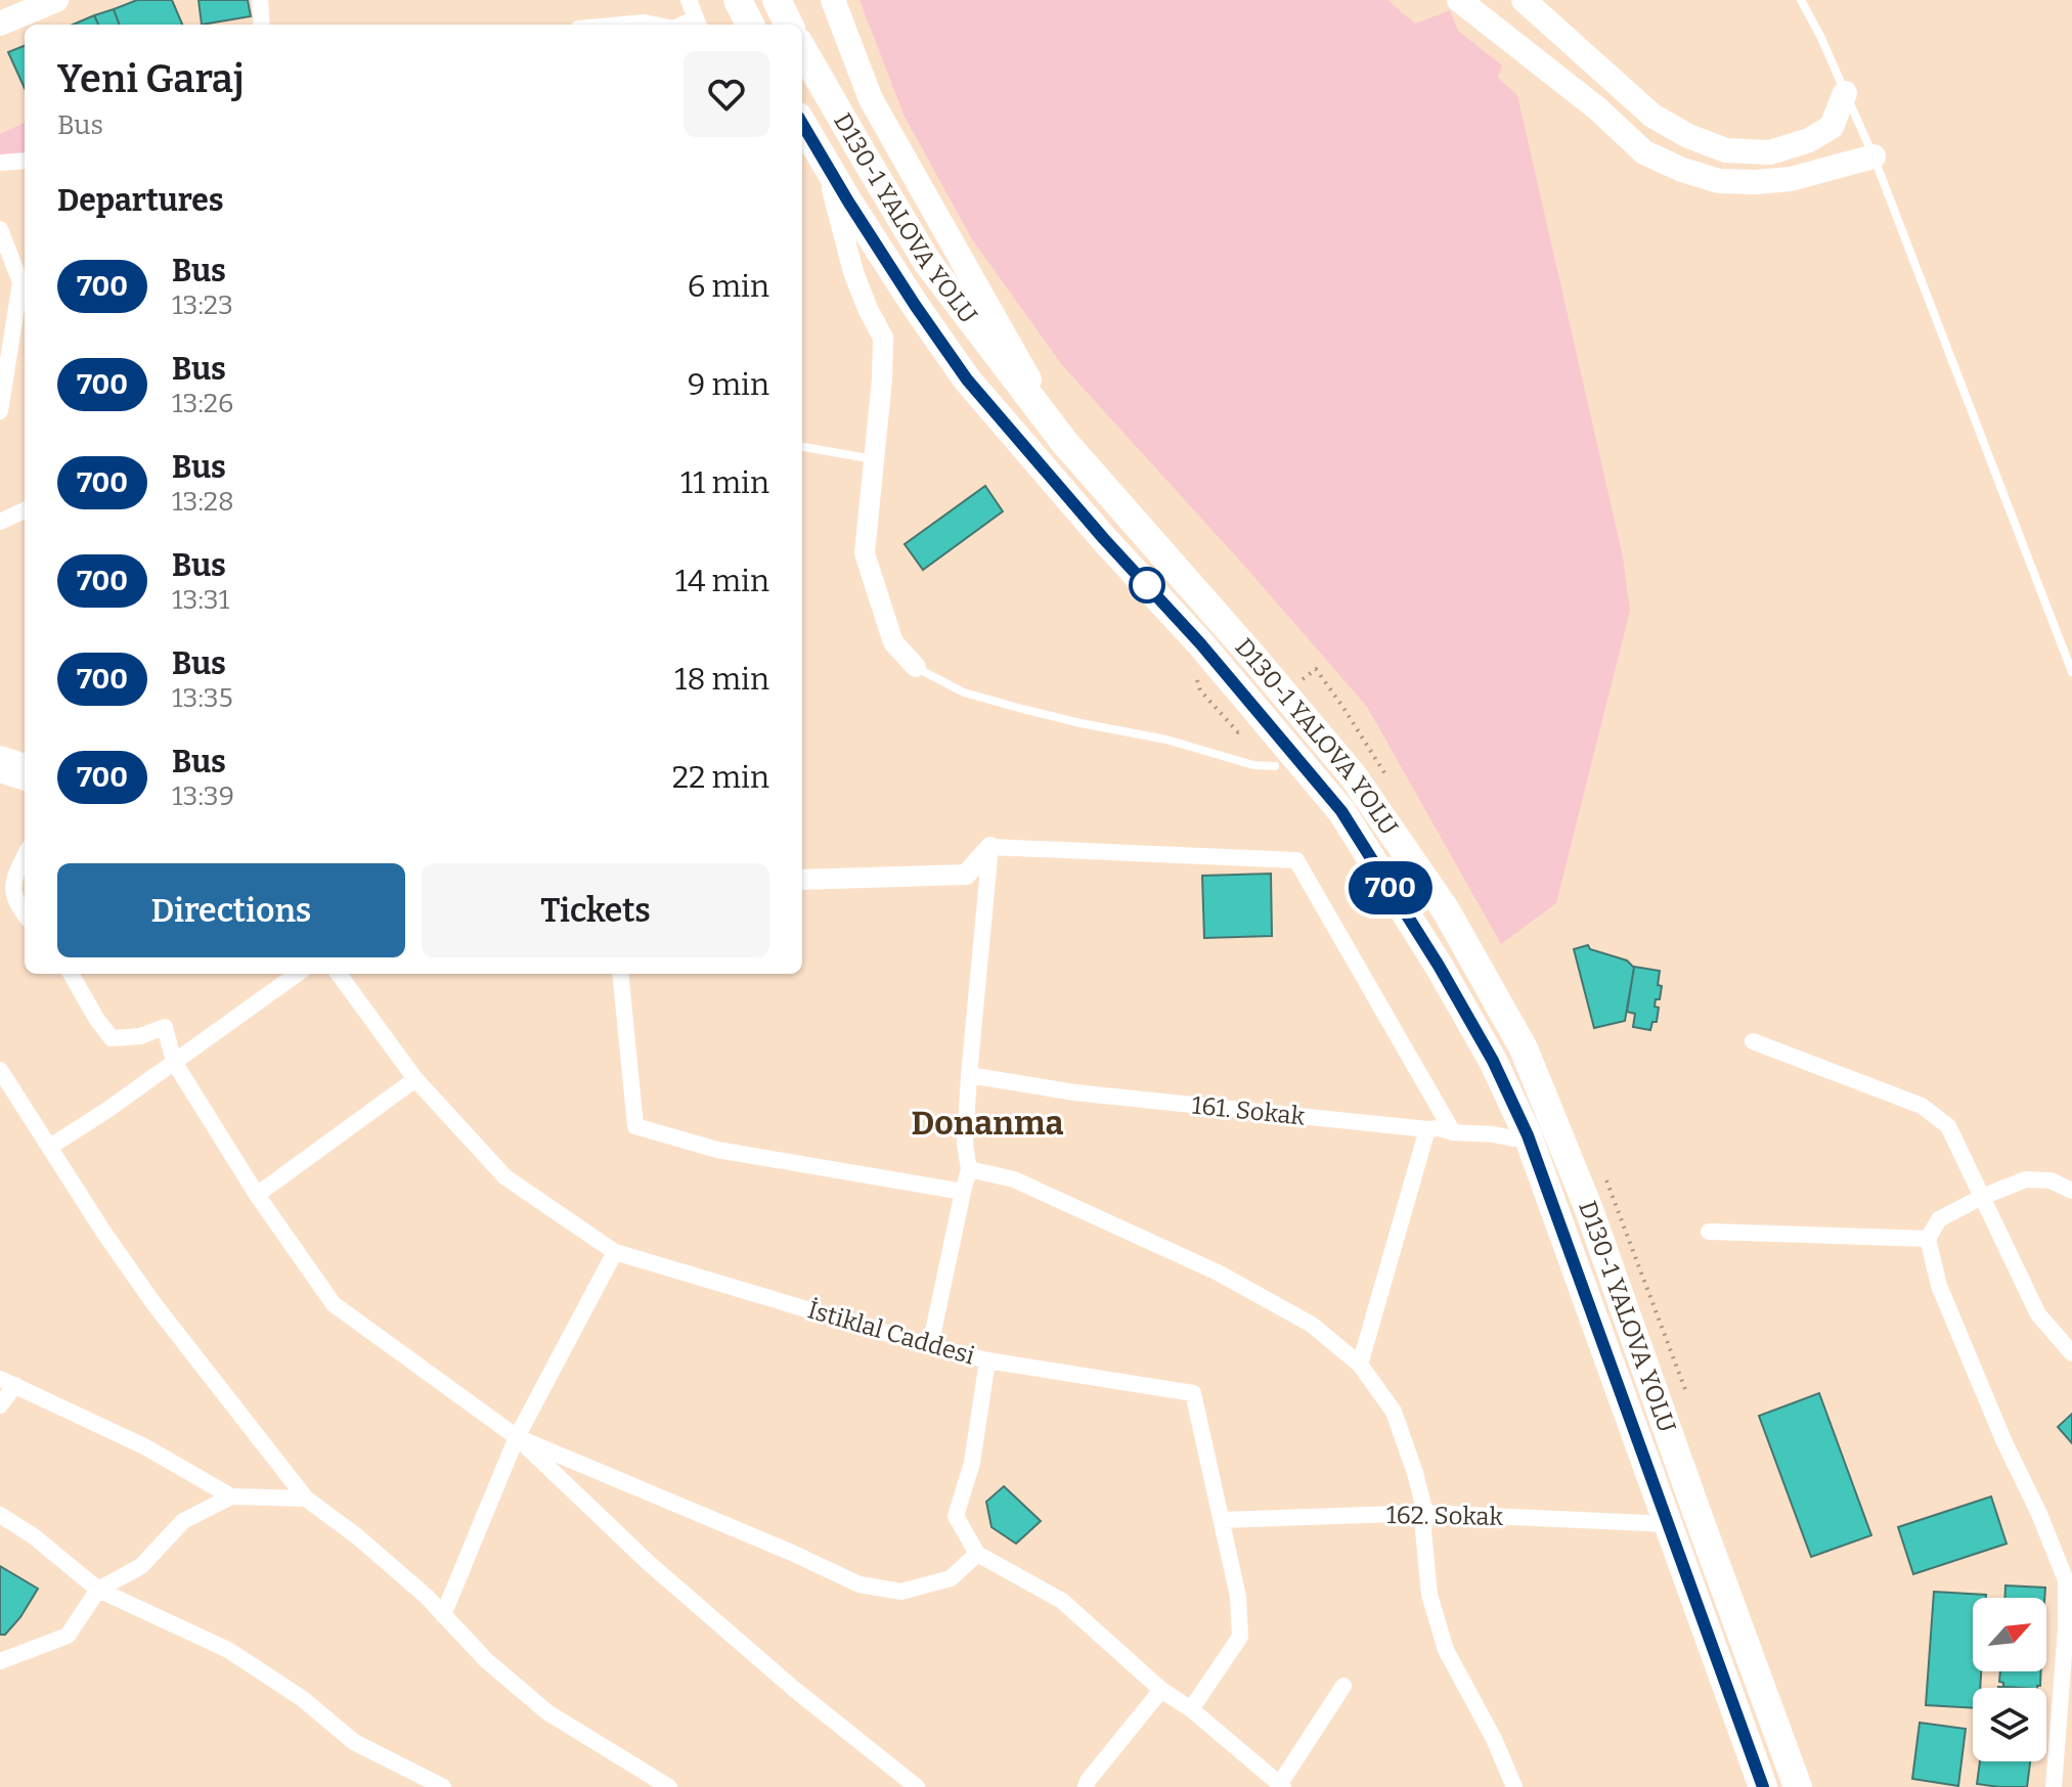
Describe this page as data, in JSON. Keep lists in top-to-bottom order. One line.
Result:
{"streets":{"highway":["D130-1 YALOVA YOLU"],"street":["161. Sokak","İstiklal Caddesi","162. Sokak"]},"districts":["Donanma"],"lines":["bus line 700"],"north":"top right","page":{"on_map":"700","heading":[["Yeni Garaj","Bus"],"Departures"],"list":[{"mark":"700","name":"Bus","note":"13:23","value":"6 min"},{"mark":"700","name":"Bus","note":"13:26","value":"9 min"},{"mark":"700","name":"Bus","note":"13:28","value":"11 min"},{"mark":"700","name":"Bus","note":"13:31","value":"14 min"},{"mark":"700","name":"Bus","note":"13:35","value":"18 min"},{"mark":"700","name":"Bus","note":"13:39","value":"22 min"}],"buttons":["Directions","Tickets"]}}
